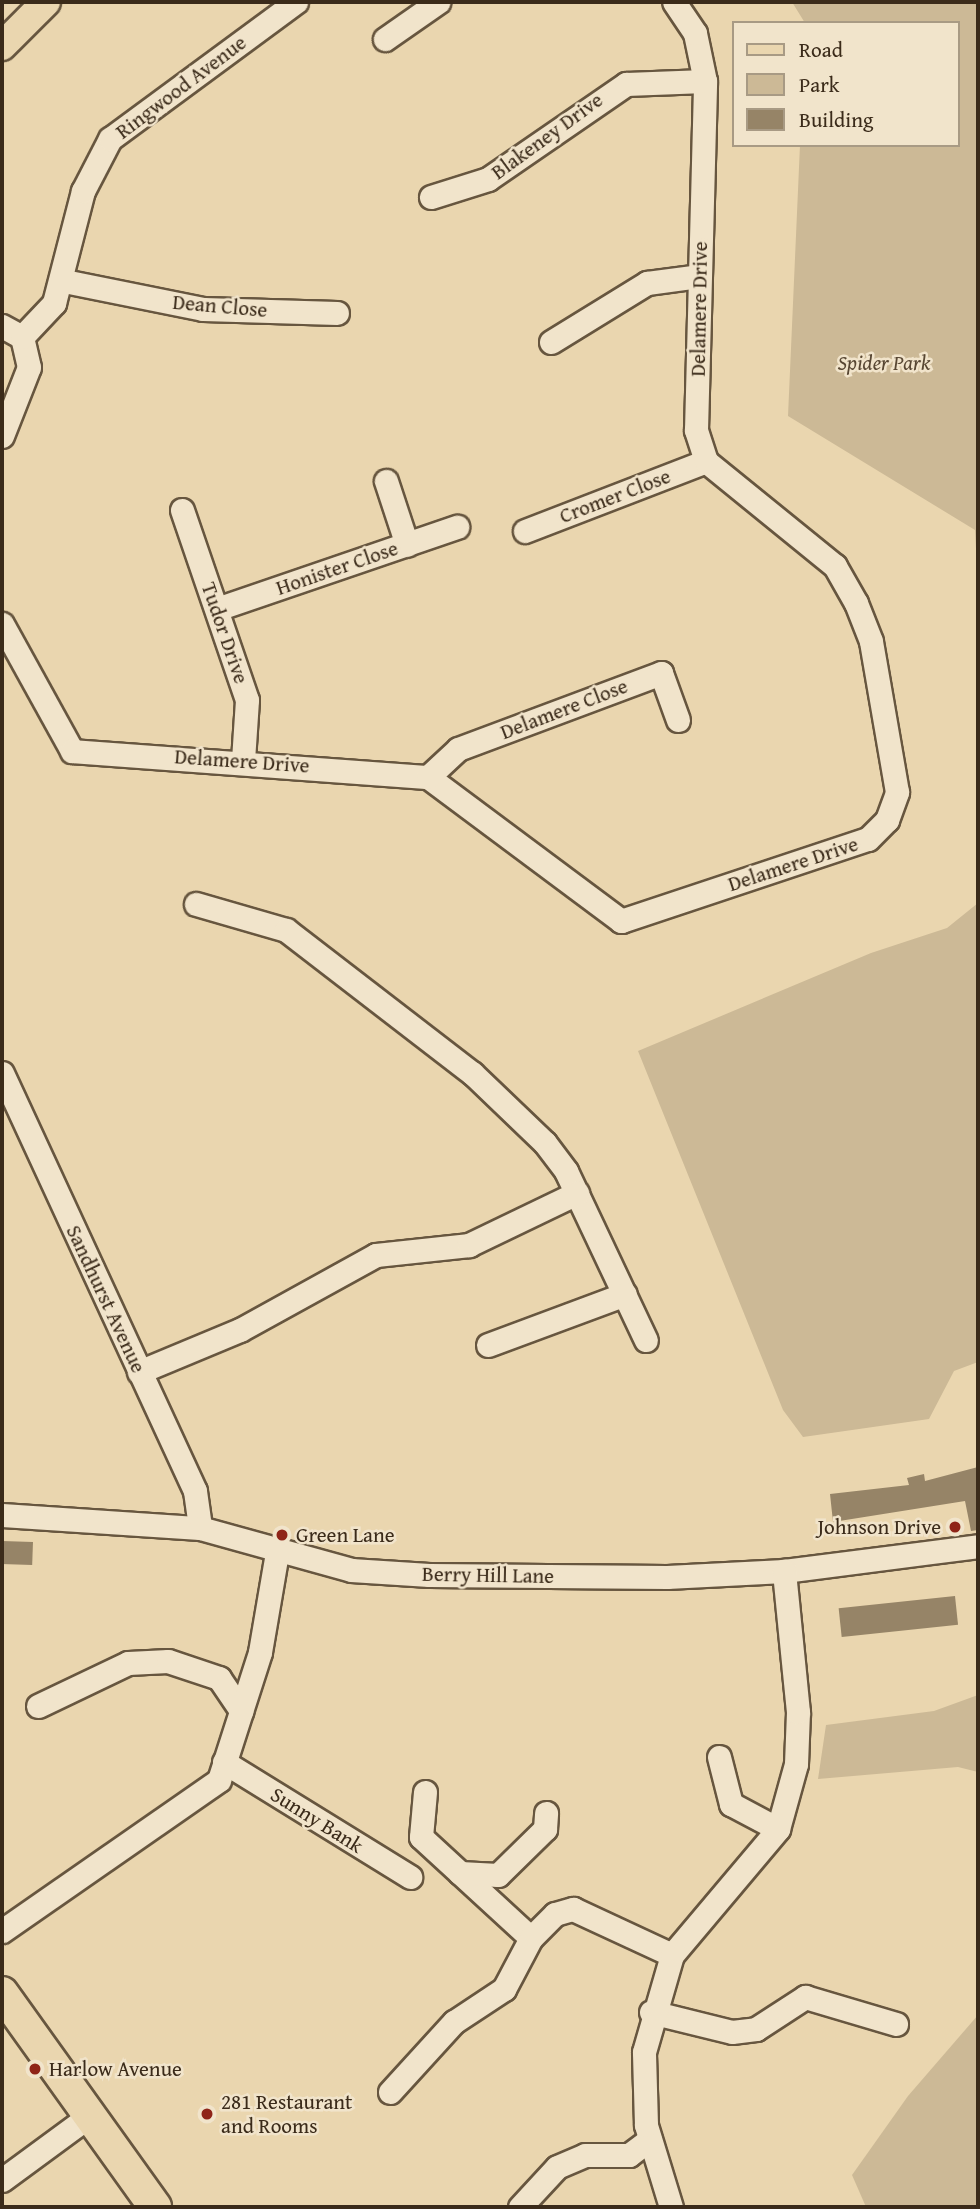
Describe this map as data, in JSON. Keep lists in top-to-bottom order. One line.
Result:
{"streets":{"street":["Ringwood Avenue","Blakeney Drive","Dean Close","Delamere Drive","Cromer Close","Honister Close","Tudor Drive","Delamere Close","Sandhurst Avenue","Berry Hill Lane","Sunny Bank"]},"crossings":[["Ringwood Avenue","Dean Close"],["Blakeney Drive","Delamere Drive"],["Delamere Drive","Cromer Close"],["Delamere Drive","Tudor Drive"],["Delamere Drive","Delamere Close"],["Honister Close","Tudor Drive"],["Sandhurst Avenue","Berry Hill Lane"]],"parks":["Spider Park"],"places":["Johnson Drive","Green Lane","Harlow Avenue","281 Restaurant and Rooms"],"legend":["Road","Park","Building"]}
